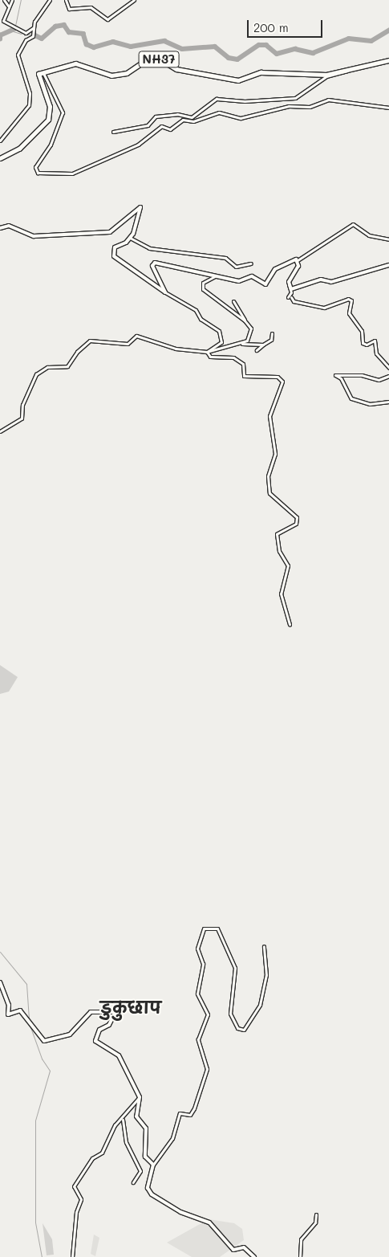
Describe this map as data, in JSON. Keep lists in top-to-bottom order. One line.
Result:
{"streets":{"main road":["NH37"]},"districts":["डुकुछाप"],"scale_bar":"200 m"}
